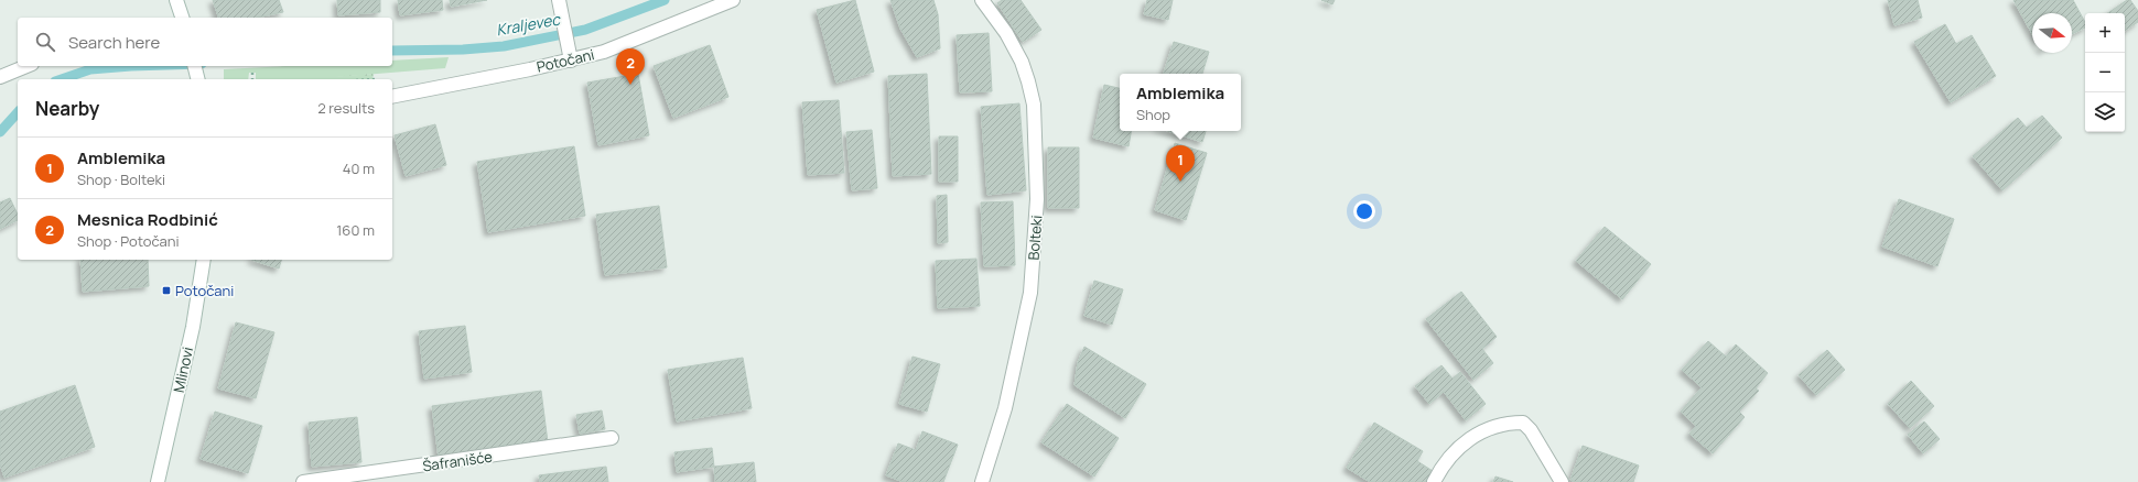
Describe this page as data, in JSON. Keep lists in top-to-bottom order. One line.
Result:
{"streets":{"street":["Potočani","Bolteki","Mlinovi","Šafranišće"]},"water":["Kraljevec"],"places":{"transit":["Potočani"]},"north":"right","page":{"map_buttons":["+","−"],"search":"Search here","pins":["2","1"],"popup":["Amblemika","Shop"],"heading":["Nearby","2 results"],"list":[{"mark":"1","name":"Amblemika","note":"Shop · Bolteki","value":"40 m"},{"mark":"2","name":"Mesnica Rodbinić","note":"Shop · Potočani","value":"160 m"}]}}
